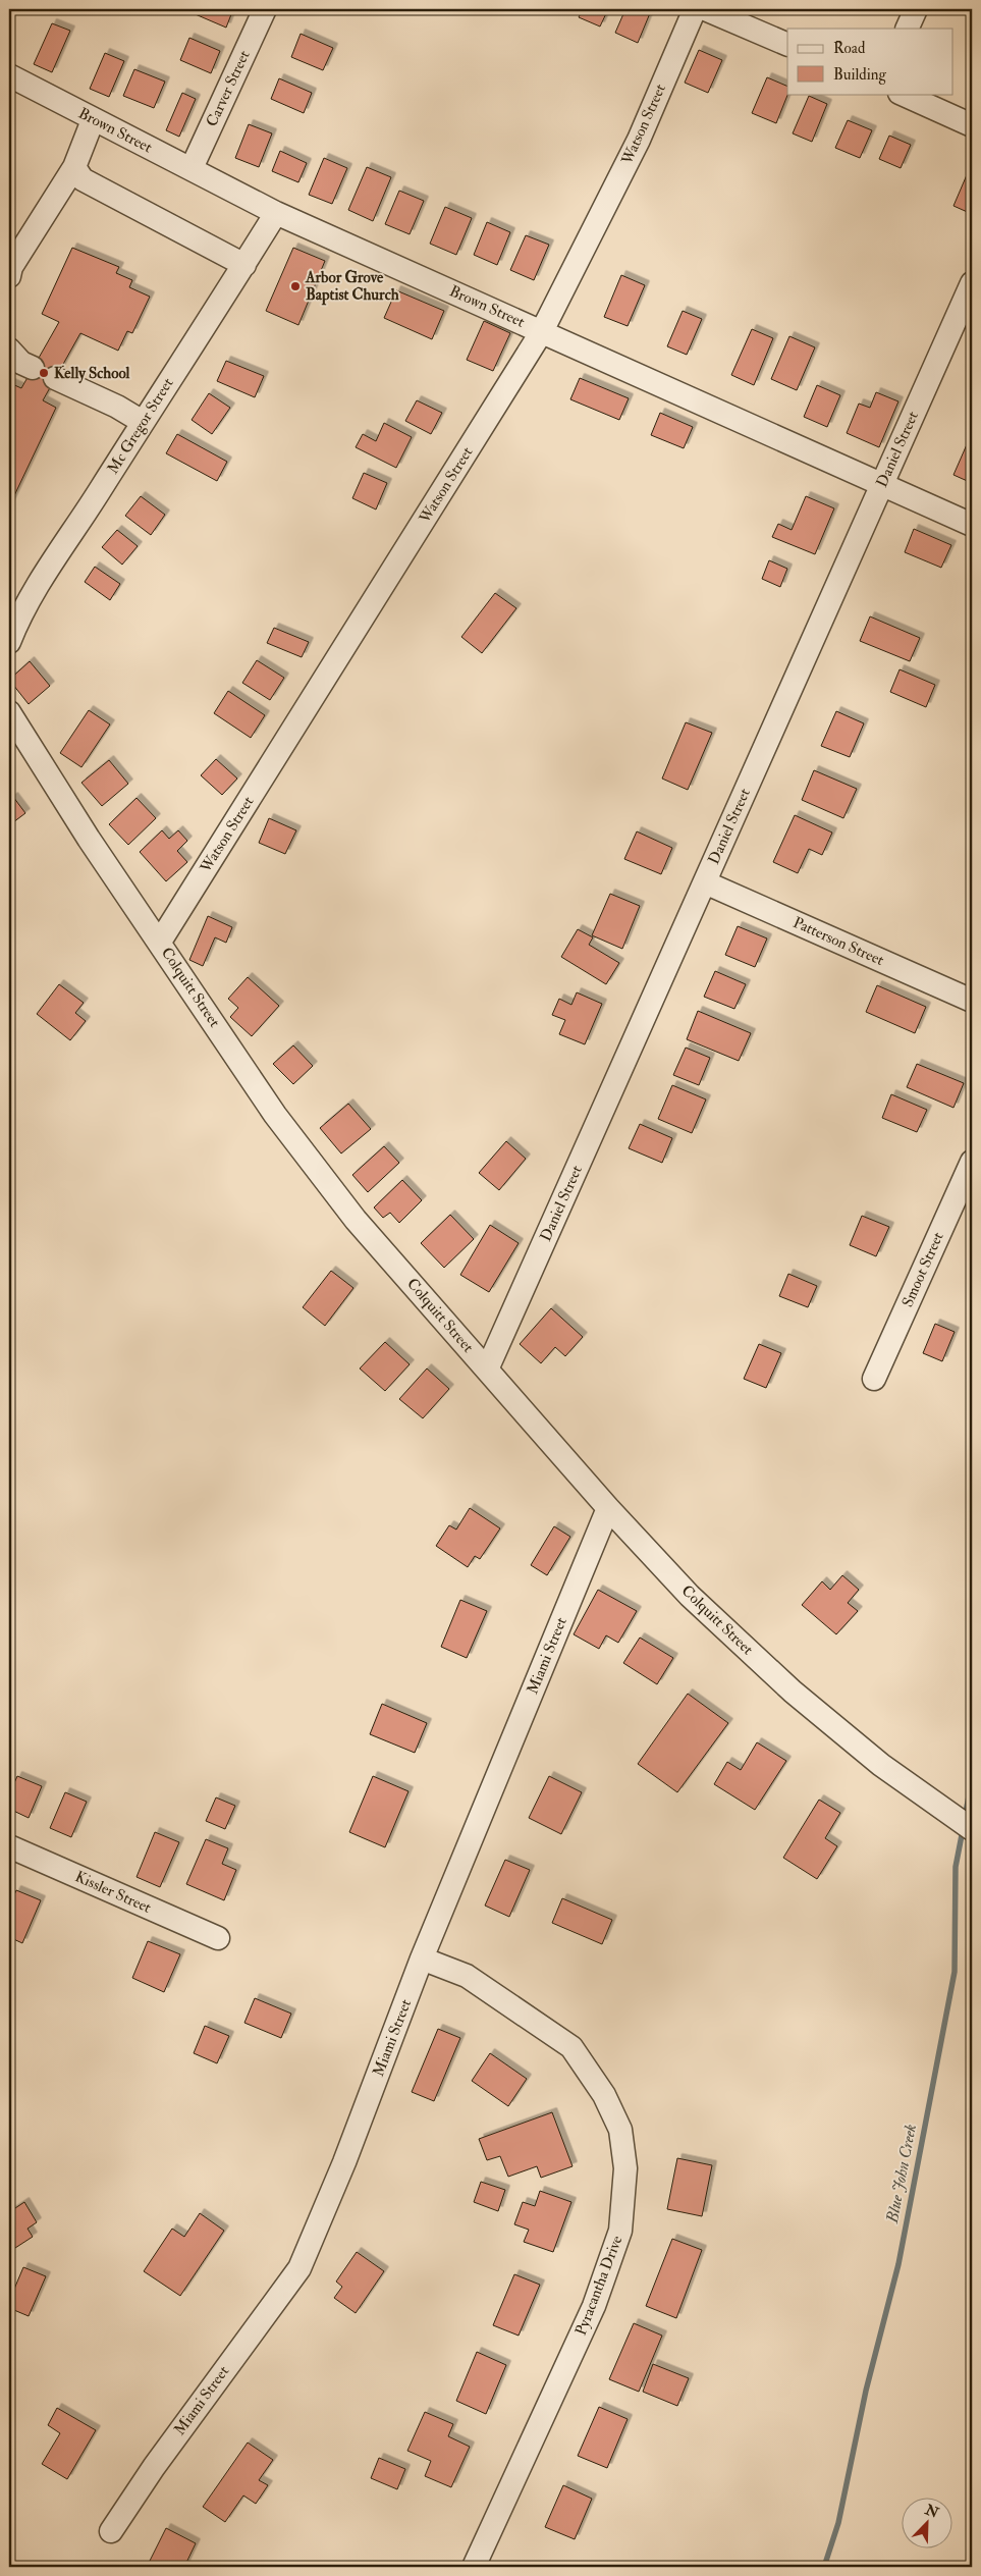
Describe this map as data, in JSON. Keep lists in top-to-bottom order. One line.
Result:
{"streets":{"street":["Carver Street","Watson Street","Brown Street","Mc Gregor Street","Daniel Street","Patterson Street","Colquitt Street","Smoot Street","Miami Street","Kissler Street","Pyracantha Drive"]},"crossings":[["Carver Street","Brown Street"],["Watson Street","Brown Street"],["Watson Street","Colquitt Street"],["Brown Street","Mc Gregor Street"],["Brown Street","Daniel Street"],["Daniel Street","Patterson Street"],["Daniel Street","Colquitt Street"],["Colquitt Street","Miami Street"],["Miami Street","Pyracantha Drive"]],"water":["Blue John Creek"],"places":["Arbor Grove Baptist Church","Kelly School"],"legend":["Road","Building"],"north":"top right"}
